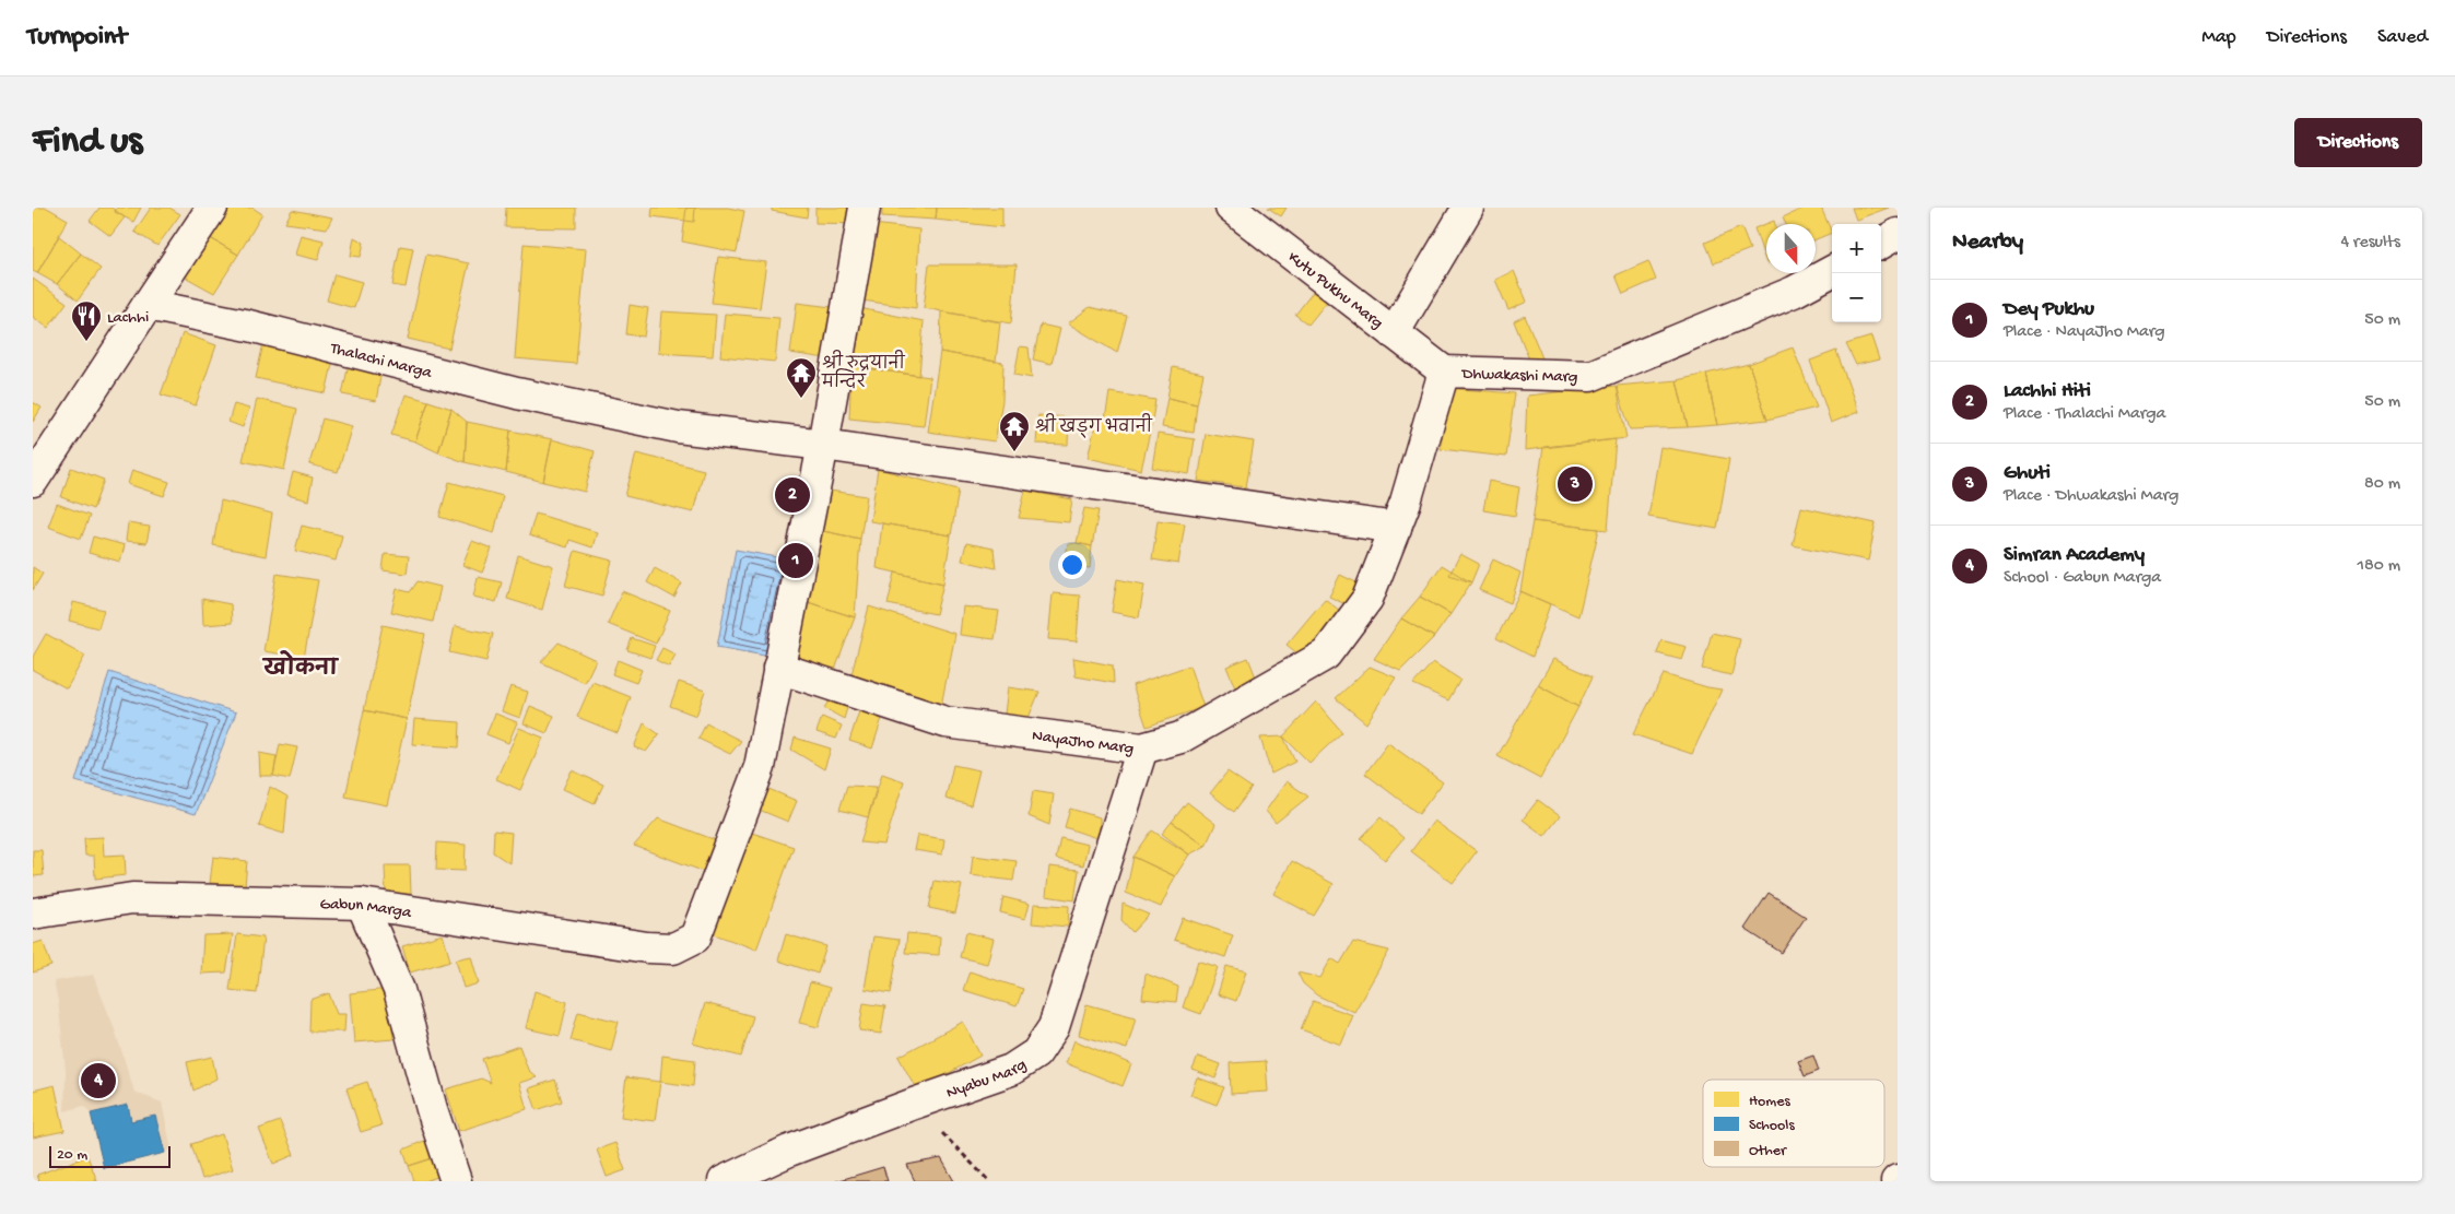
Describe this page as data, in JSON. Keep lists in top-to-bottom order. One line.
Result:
{"streets":{"street":["Kutu Pukhu Marg","Thalachi Marga","Dhwakashi Marg","NayaJho Marg","Gabun Marga","Nyabu Marg"]},"crossings":[["Kutu Pukhu Marg","Dhwakashi Marg"],["Thalachi Marga","Dhwakashi Marg"],["Thalachi Marga","NayaJho Marg"],["Dhwakashi Marg","NayaJho Marg"],["NayaJho Marg","Gabun Marga"],["NayaJho Marg","Nyabu Marg"]],"districts":["खोकना"],"places":{"restaurant":["Lachhi"],"temple":["श्री रुद्रयानी मन्दिर","श्री खड्ग भवानी"]},"legend":["Homes","Schools","Other"],"scale_bar":"20 m","north":"bottom","page":{"header":"Turnpoint","nav":["Map","Directions","Saved"],"buttons":"Directions","title":"Find us","heading":["Nearby","4 results"],"map_buttons":["+","−"],"list":[{"mark":"1","name":"Dey Pukhu","note":"Place · NayaJho Marg","value":"50 m"},{"mark":"2","name":"Lachhi Hiti","note":"Place · Thalachi Marga","value":"50 m"},{"mark":"3","name":"Ghuti","note":"Place · Dhwakashi Marg","value":"80 m"},{"mark":"4","name":"Simran Academy","note":"School · Gabun Marga","value":"180 m"}],"pins":["3","2","1","4"],"scale":"20 m"}}
